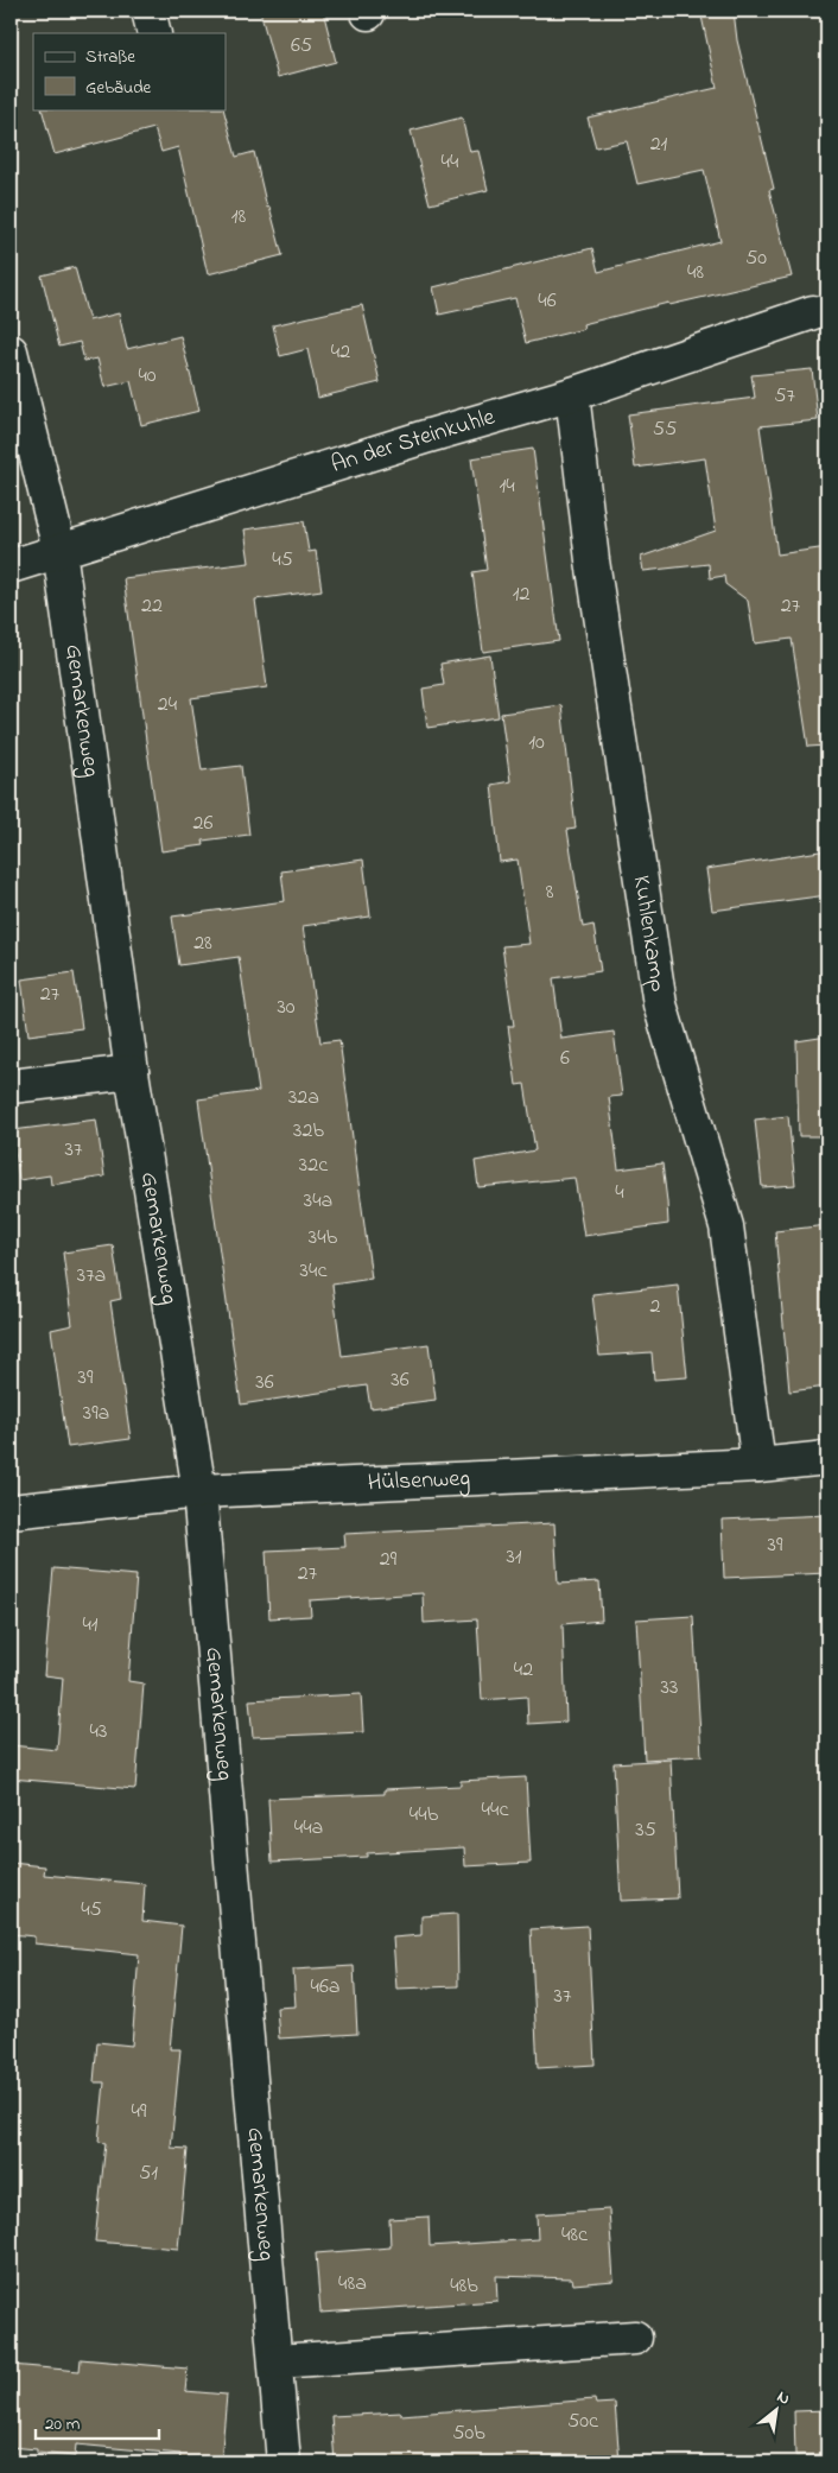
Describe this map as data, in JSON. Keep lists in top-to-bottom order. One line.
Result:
{"streets":{"street":["An der Steinkuhle","Gemarkenweg","Kuhlenkamp","Hülsenweg"]},"crossings":[["An der Steinkuhle","Gemarkenweg"],["An der Steinkuhle","Kuhlenkamp"],["Gemarkenweg","Hülsenweg"],["Kuhlenkamp","Hülsenweg"]],"house_numbers":["65","21","44","18","50","48","46","42","40","57","55","14","45","12","22","27","24","10","26","8","28","27","30","6","32a","32b","37","32c","4","34a","34b","34c","37a","2","39","36","36","39a","39","31","29","27","41","42","33","43","44c","44b","44a","35","45","46a","37","49","51","48c","48a","48b","50c","50b"],"legend":["Straße","Gebäude"],"scale_bar":"20 m","north":"top right"}
